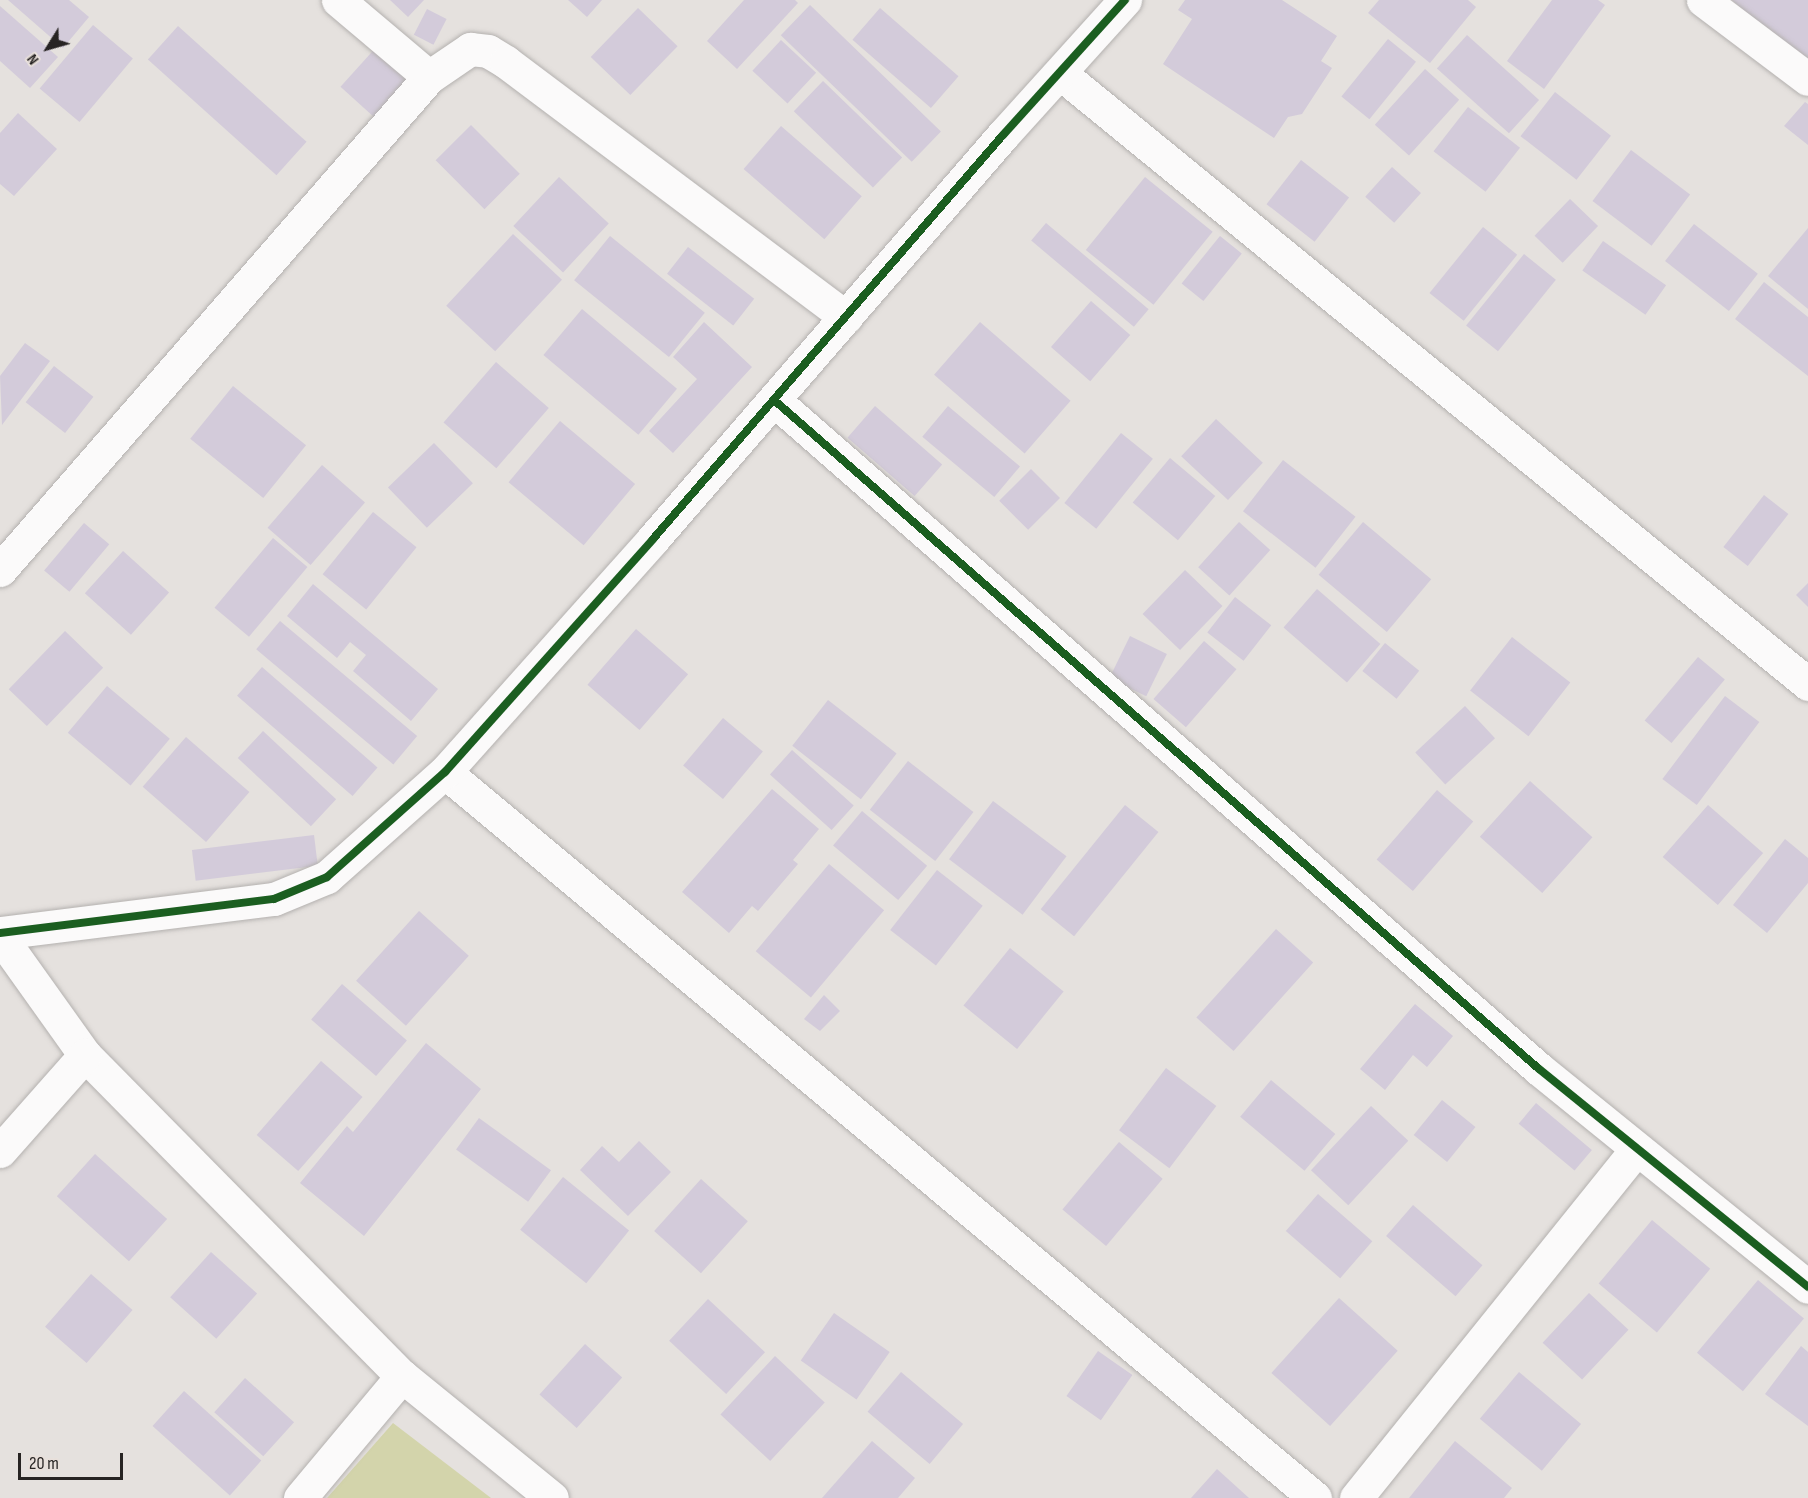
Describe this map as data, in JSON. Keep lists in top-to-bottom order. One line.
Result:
{"scale_bar":"20 m","north":"bottom left"}
